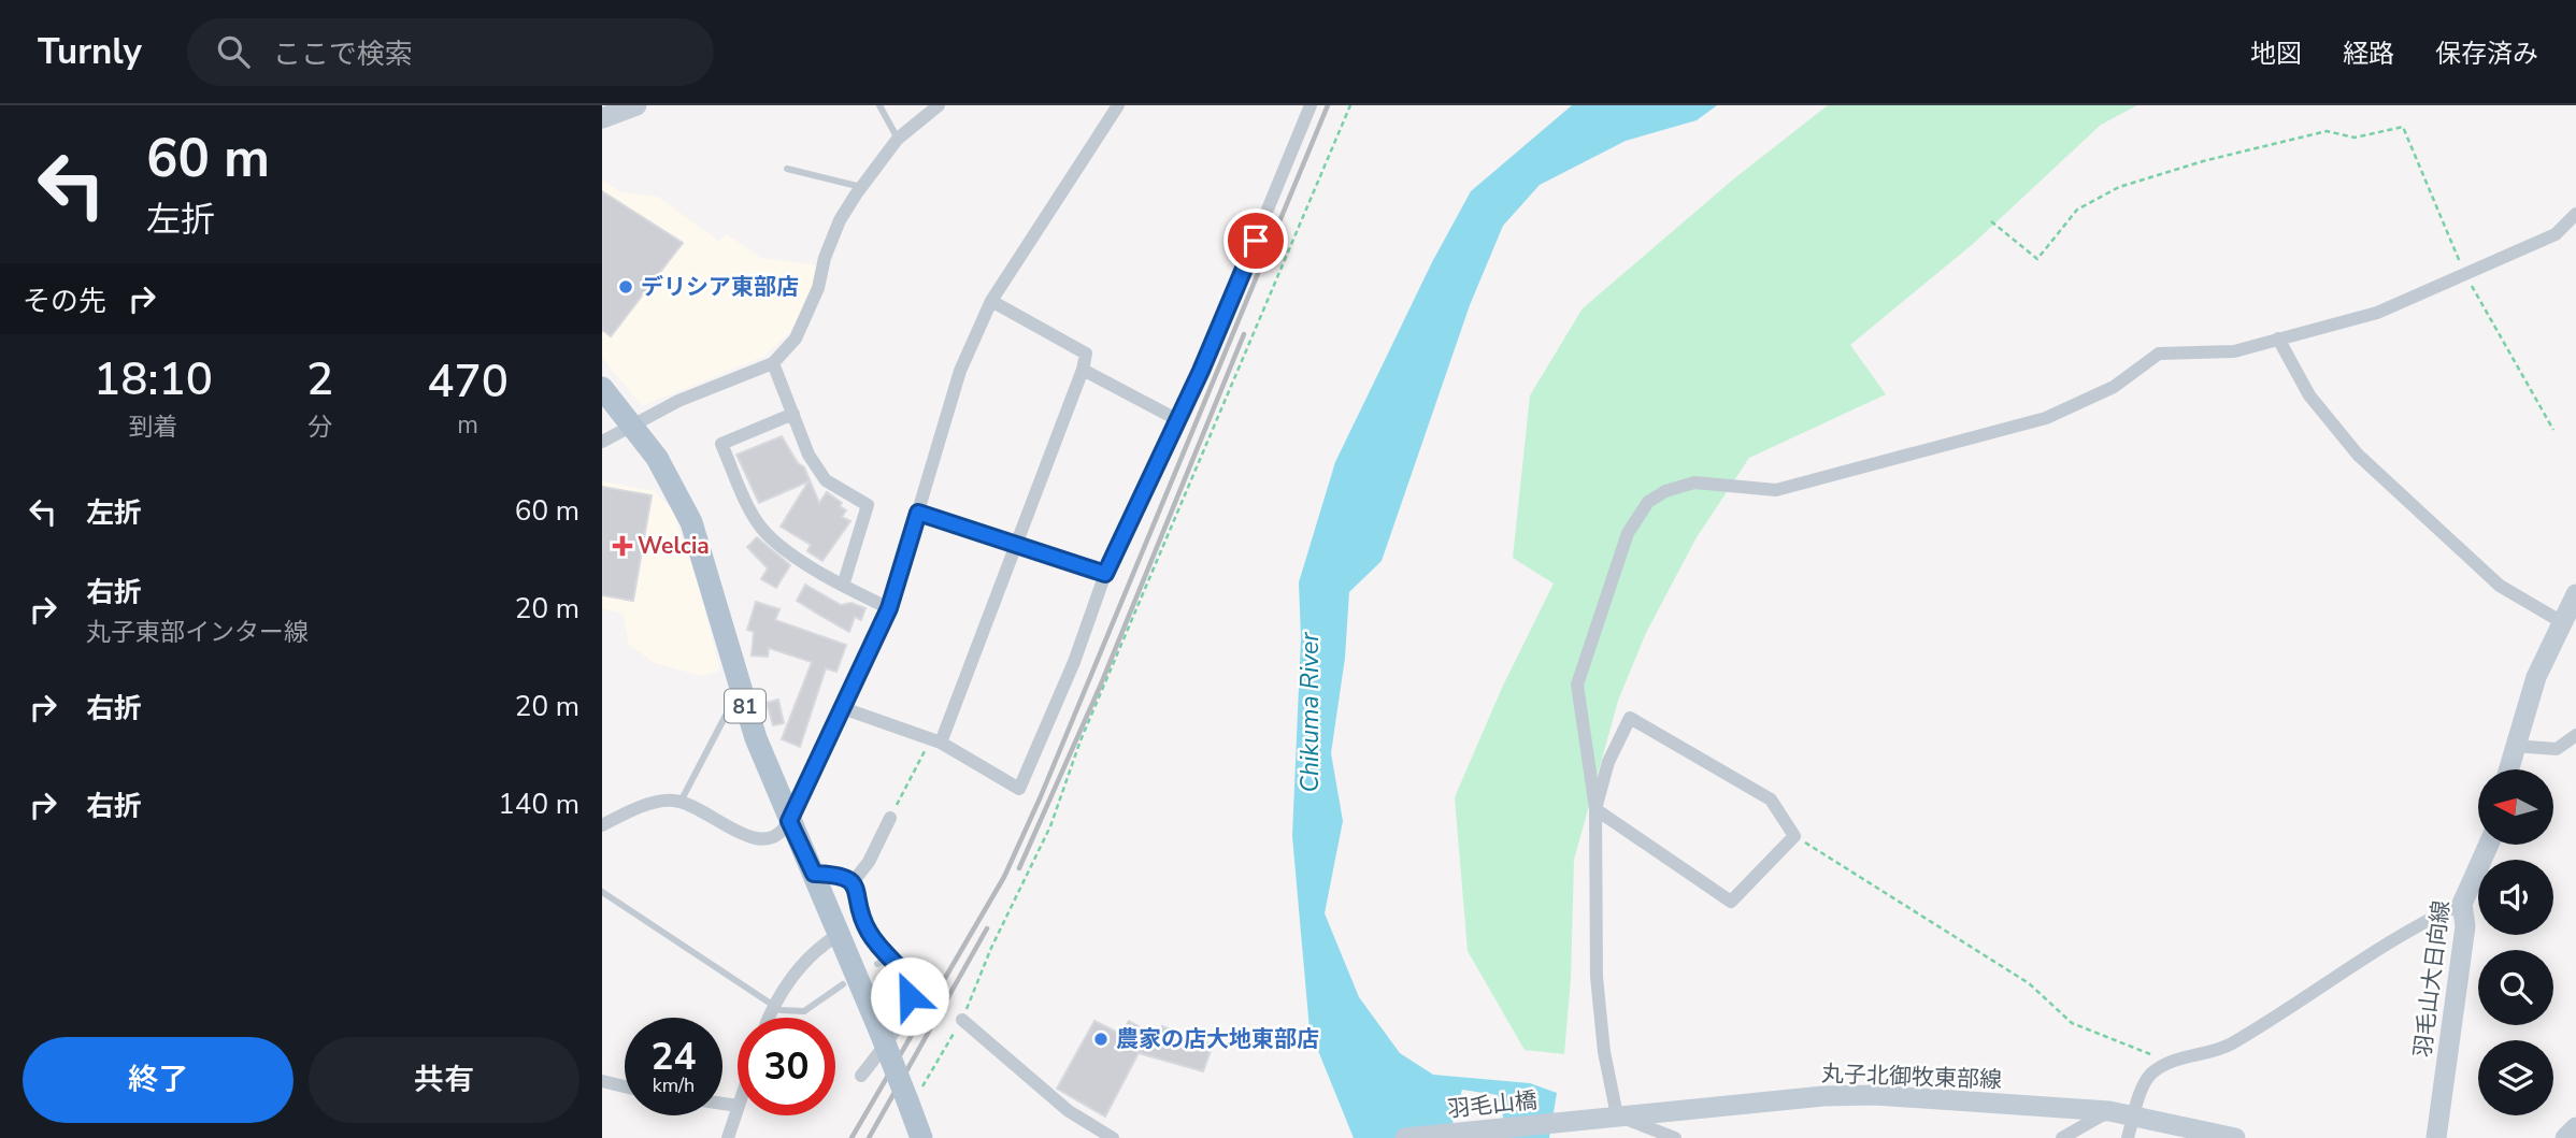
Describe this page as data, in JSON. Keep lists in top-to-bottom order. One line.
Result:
{"streets":{"main road":["81","羽毛山大日向線","丸子北御牧東部線","羽毛山橋"]},"crossings":[["丸子北御牧東部線","羽毛山橋"]],"water":["Chikuma River"],"places":{"other":["デリシア東部店","農家の店大地東部店"],"health":["Welcia"]},"north":"left","page":{"header":"Turnly","search":"ここで検索","nav":["地図","経路","保存済み"],"turn":["60 m","左折"],"then":"その先","eta":["18:10","到着","2","分","470","m"],"list":[{"name":"左折","value":"60 m"},{"name":"右折","note":"丸子東部インター線","value":"20 m"},{"name":"右折","value":"20 m"},{"name":"右折","value":"140 m"}],"speed":"24 km/h","limit":"30","buttons":["終了","共有"]}}
